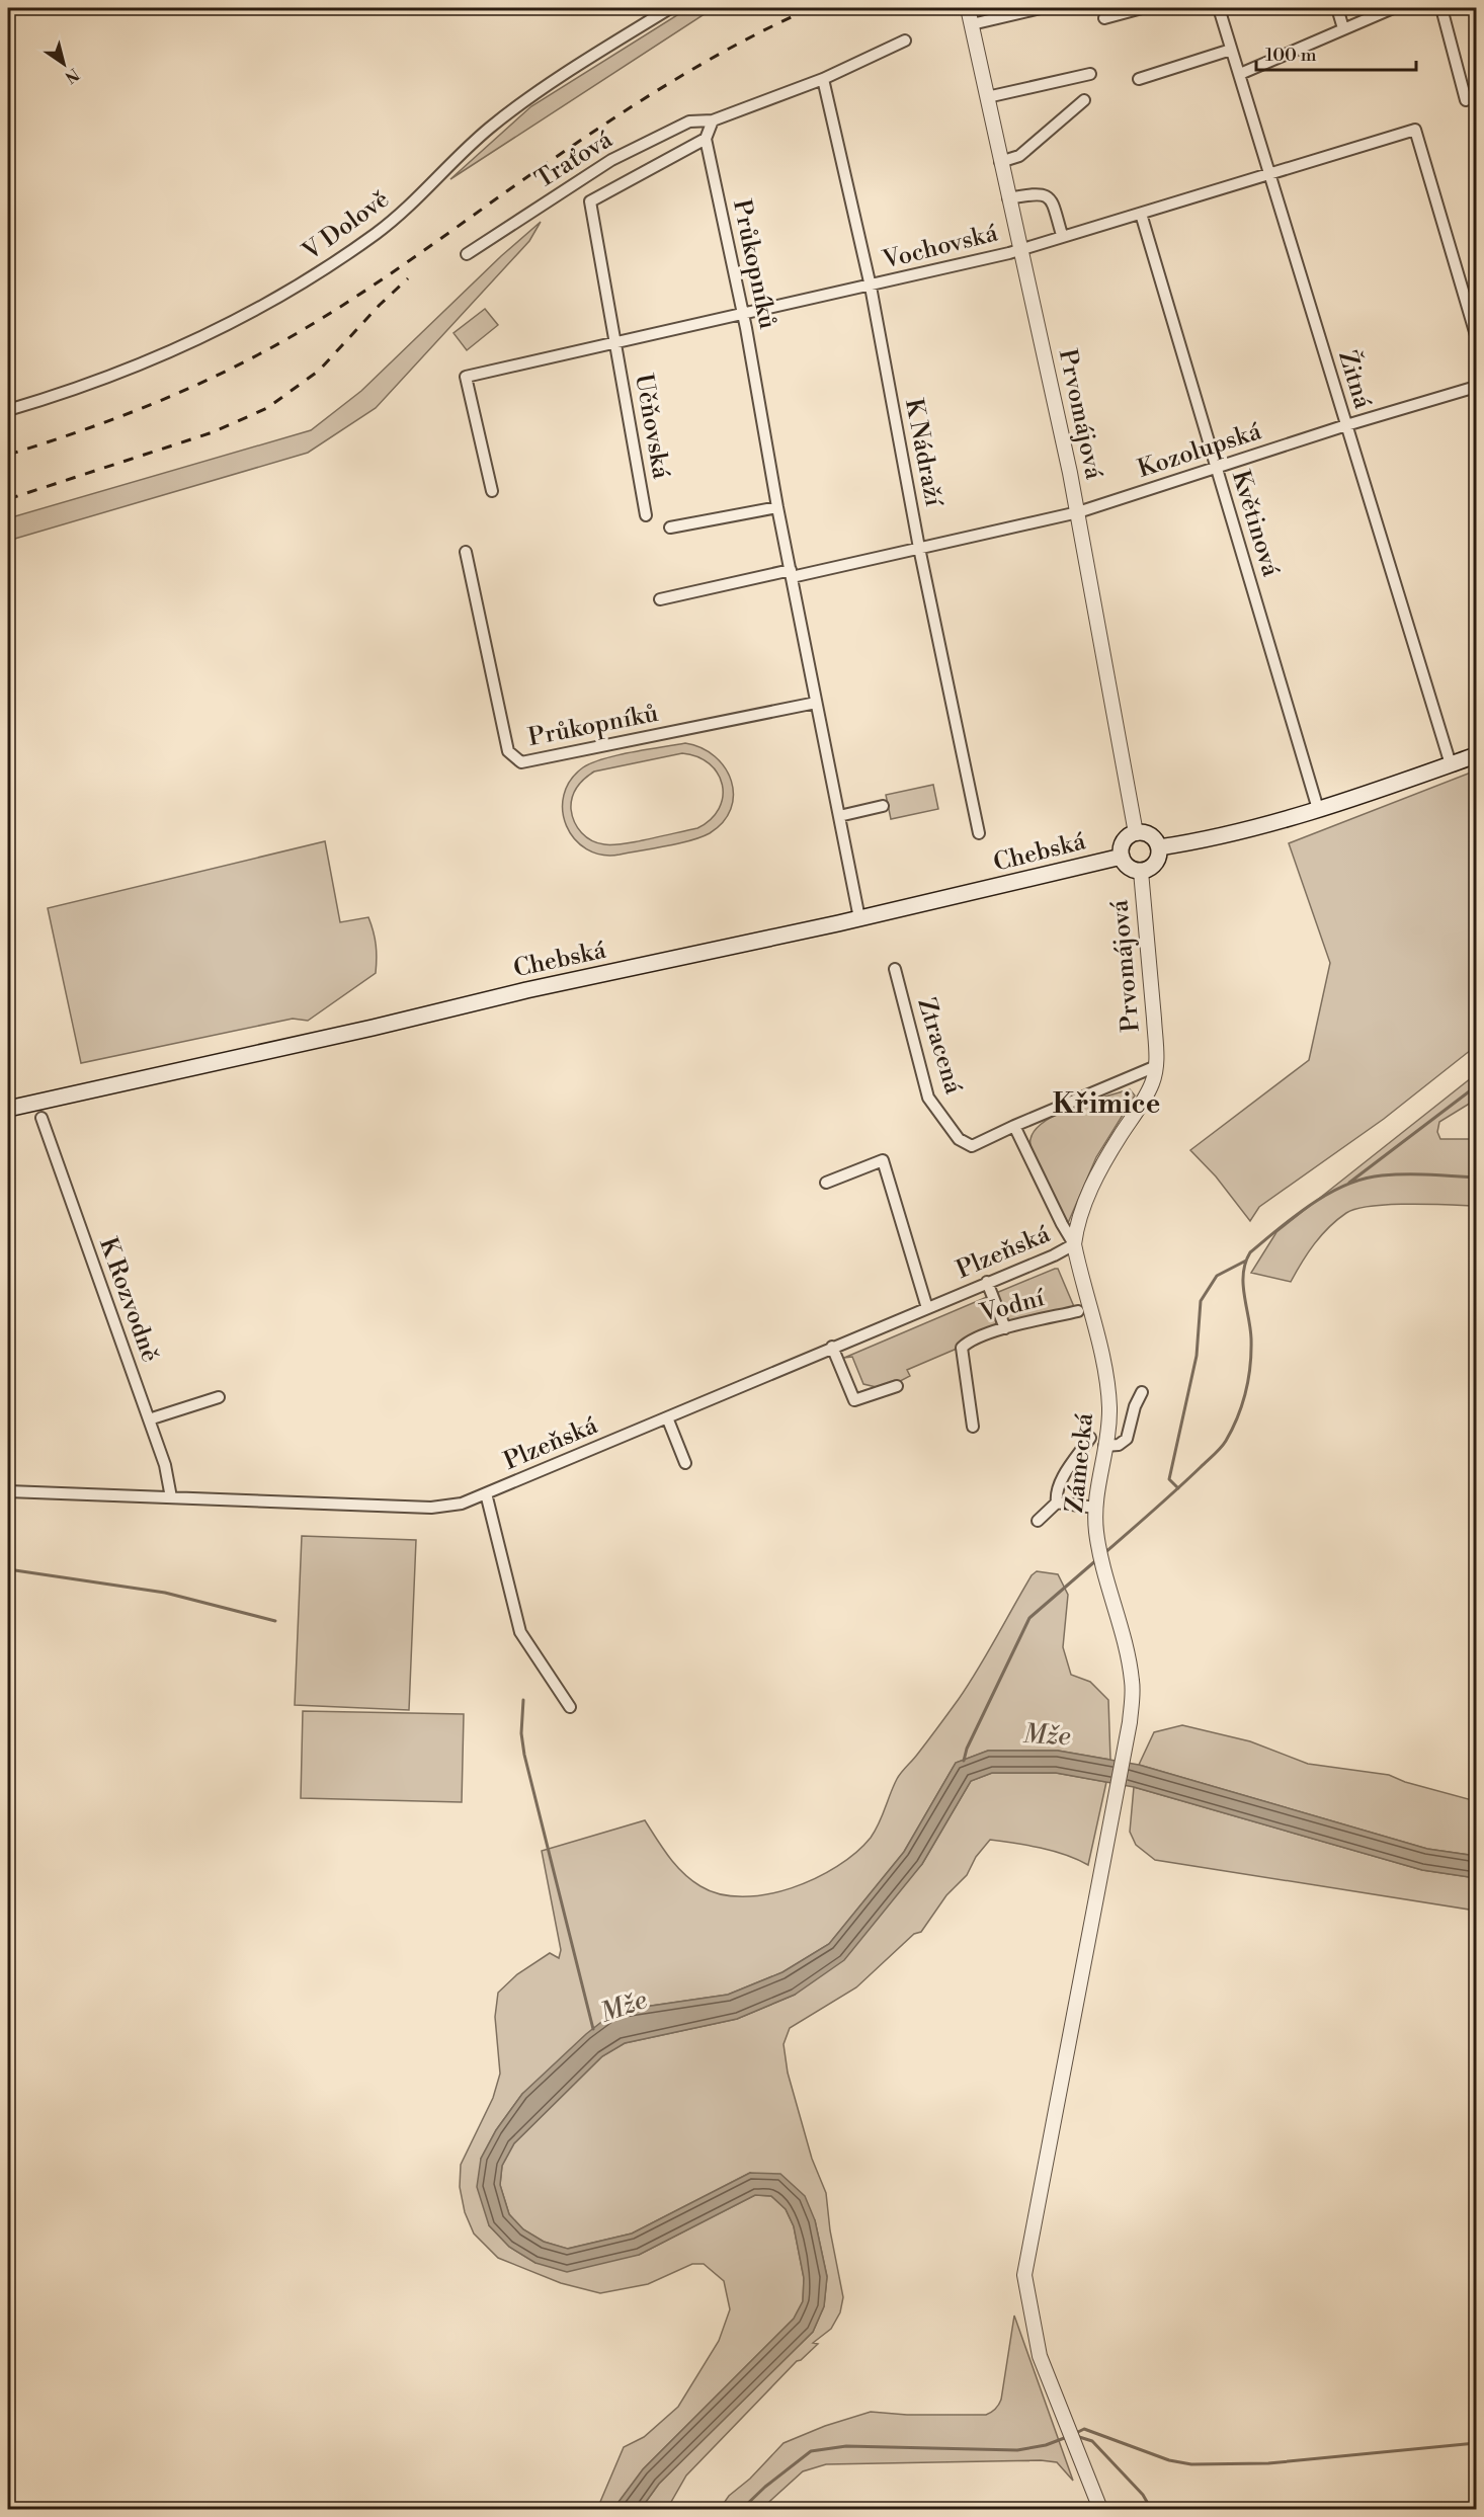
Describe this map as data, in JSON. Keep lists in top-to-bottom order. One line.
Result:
{"streets":{"main road":["Chebská"],"street":["Traťová","V Dolově","Vochovská","Průkopníků","Žitná","Prvomájová","Učňovská","Kozolupská","K Nádraží","Květinová","Ztracená","Plzeňská","K Rozvodně","Vodní","Zámecká"]},"crossings":[["Traťová","Průkopníků"],["Traťová","Učňovská"],["Traťová","K Nádraží"],["Vochovská","Průkopníků"],["Vochovská","Žitná"],["Vochovská","Prvomájová"],["Vochovská","Učňovská"],["Vochovská","K Nádraží"],["Vochovská","Květinová"],["Průkopníků","Kozolupská"],["Průkopníků","Chebská"],["Žitná","Kozolupská"],["Prvomájová","Kozolupská"],["Prvomájová","Chebská"],["Kozolupská","K Nádraží"],["Kozolupská","Květinová"],["Plzeňská","K Rozvodně"],["Plzeňská","Zámecká"]],"districts":["Křimice"],"water":["Mže"],"scale_bar":"100 m","north":"bottom right"}
